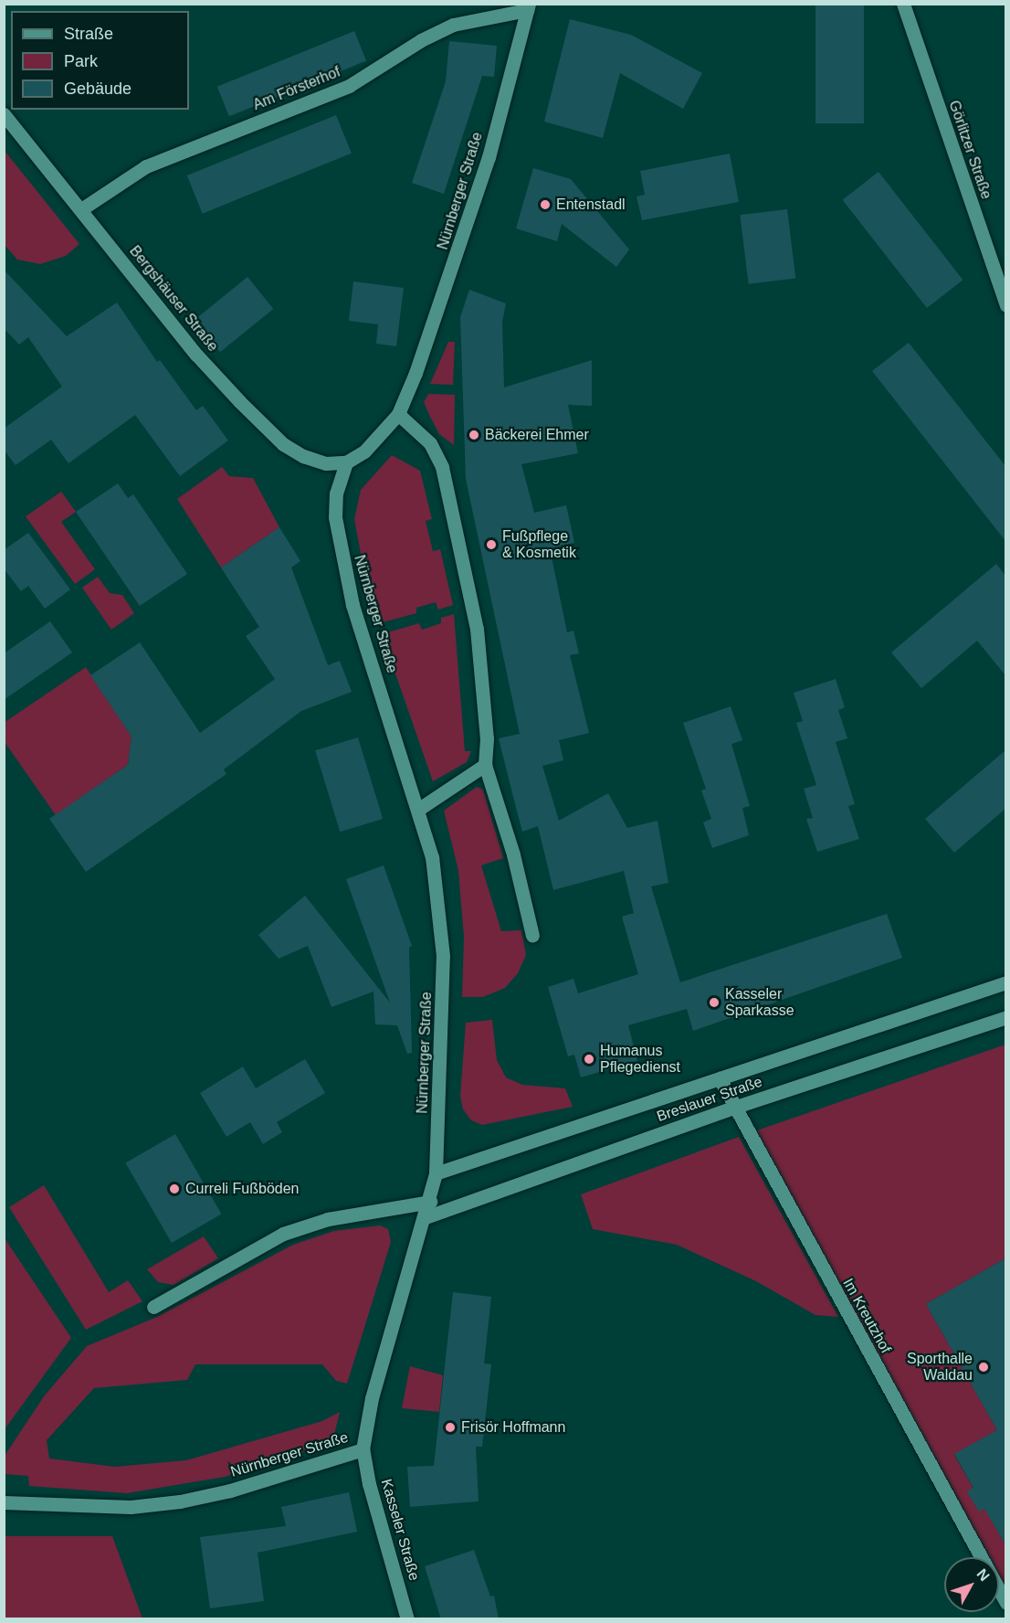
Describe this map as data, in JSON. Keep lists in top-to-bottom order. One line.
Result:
{"streets":{"street":["Am Försterhof","Görlitzer Straße","Nürnberger Straße","Bergshäuser Straße","Breslauer Straße","Im Kreutzhof","Kasseler Straße"]},"crossings":[["Am Försterhof","Nürnberger Straße"],["Am Försterhof","Bergshäuser Straße"],["Nürnberger Straße","Bergshäuser Straße"],["Nürnberger Straße","Breslauer Straße"],["Nürnberger Straße","Kasseler Straße"],["Breslauer Straße","Im Kreutzhof"]],"places":["Entenstadl","Bäckerei Ehmer","Fußpflege & Kosmetik","Kasseler Sparkasse","Humanus Pflegedienst","Curreli Fußböden","Sporthalle Waldau","Frisör Hoffmann"],"legend":["Straße","Park","Gebäude"],"north":"top right"}
